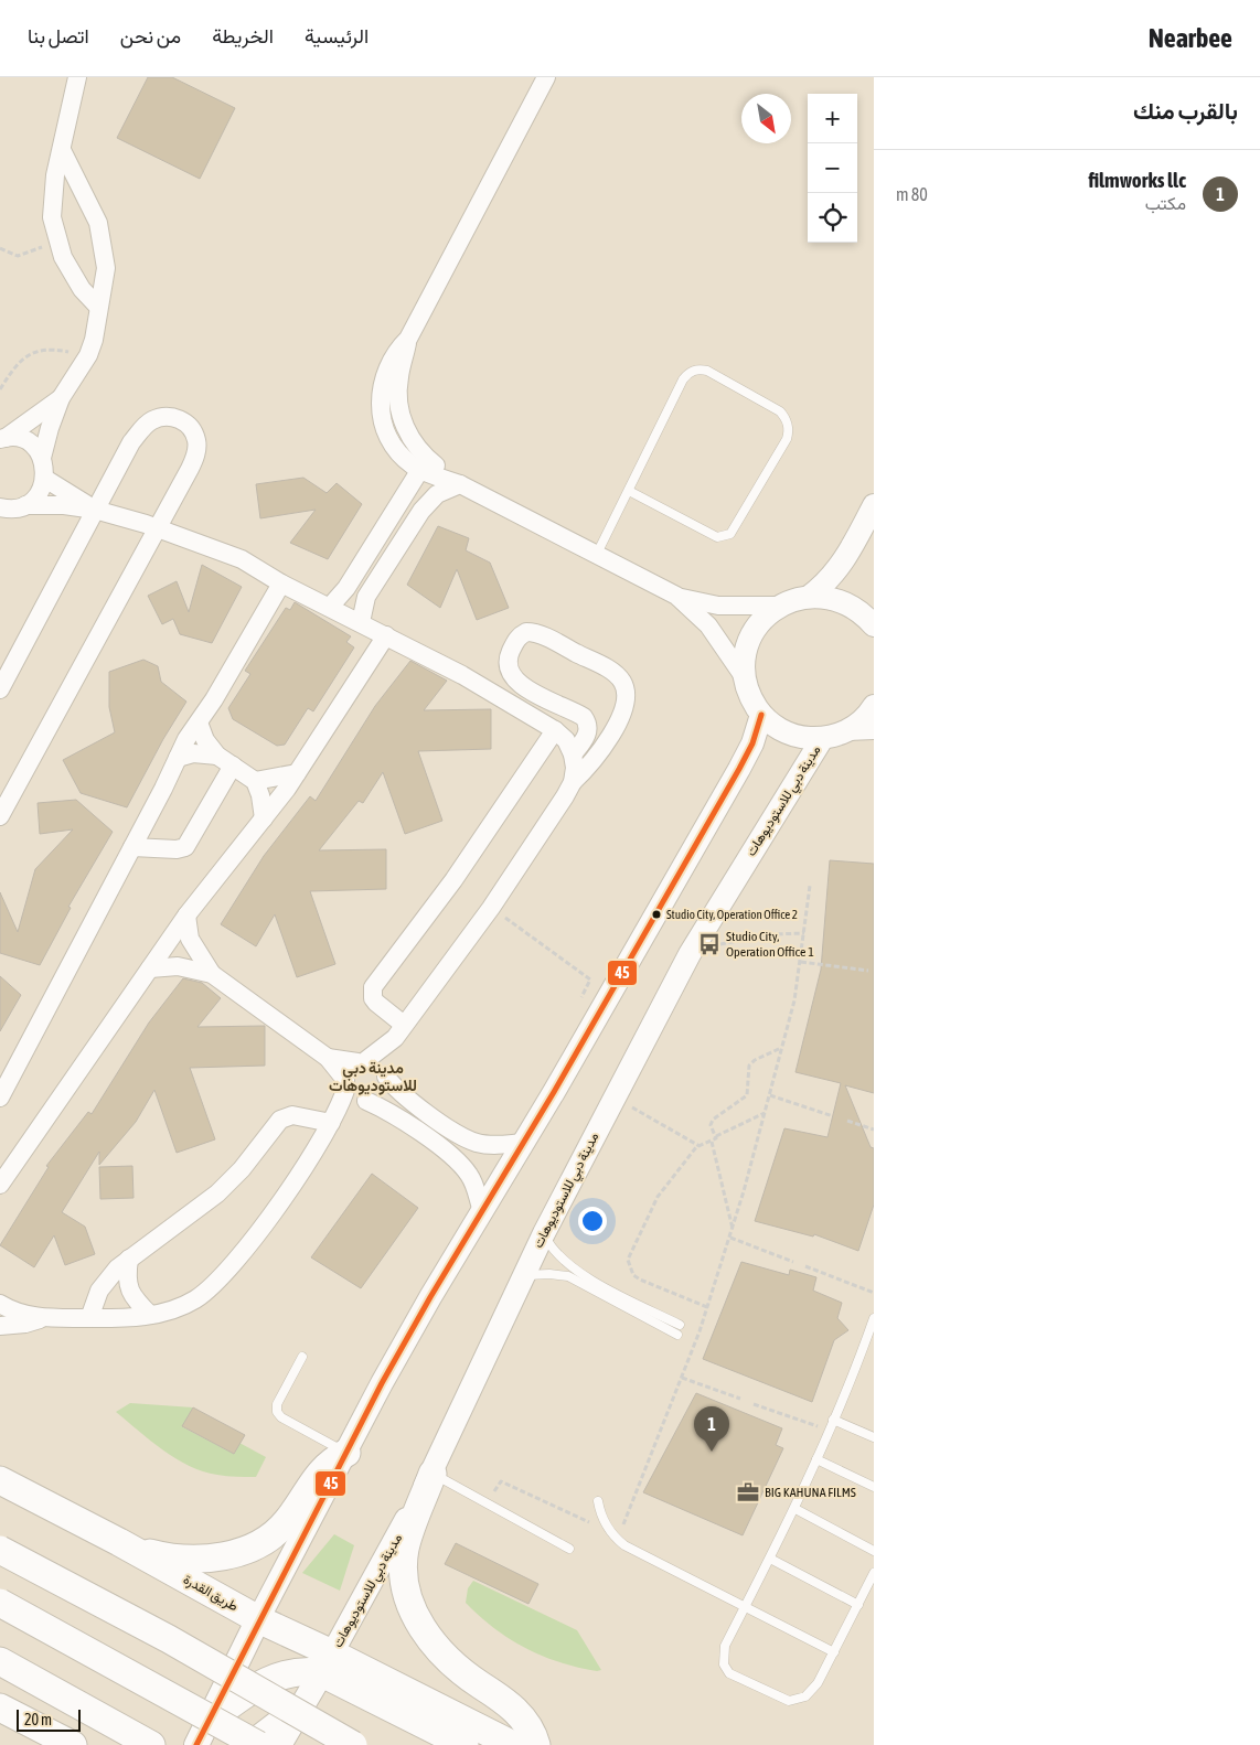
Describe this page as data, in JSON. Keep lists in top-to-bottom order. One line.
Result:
{"streets":{"main road":["طريق القدرة"],"street":["مدينة دبي للاستوديوهات"]},"crossings":[["مدينة دبي للاستوديوهات","طريق القدرة"]],"districts":["مدينة دبي للاستوديوهات"],"places":{"other":["Studio City, Operation Office 2"],"bus stop":["Studio City, Operation Office 1"],"office":["BIG KAHUNA FILMS"]},"lines":["transit line 45"],"scale_bar":"20 m","north":"bottom right","page":{"header":"Nearbee","nav":["الرئيسية","الخريطة","من نحن","اتصل بنا"],"heading":"بالقرب منك","map_buttons":["+","−"],"list":[{"mark":"1","name":"filmworks llc","note":"مكتب","value":"80 m"}],"pins":"1","scale":"20 m"}}
